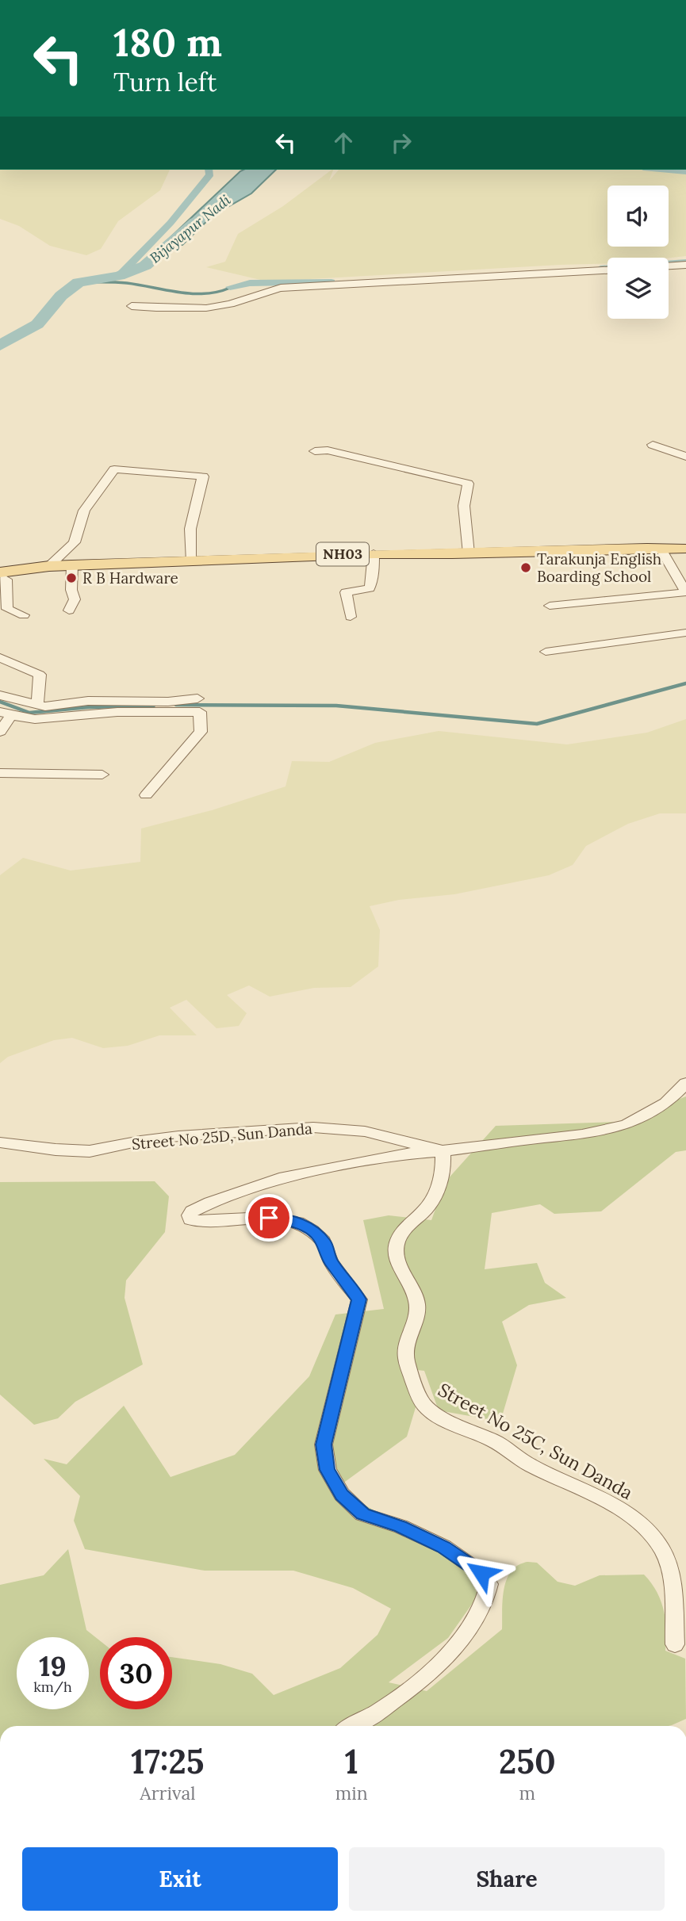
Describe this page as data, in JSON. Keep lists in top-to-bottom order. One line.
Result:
{"streets":{"main road":["NH03"],"street":["Street No 25D, Sun Danda","Street No 25C, Sun Danda"]},"crossings":[["Street No 25D, Sun Danda","Street No 25C, Sun Danda"]],"water":["Bijayapur Nadi"],"places":["Tarakunja English Boarding School","R B Hardware"],"page":{"turn":["180 m","Turn left"],"speed":"19 km/h","limit":"30","eta":["17:25","Arrival","1","min","250","m"],"buttons":["Exit","Share"]}}
